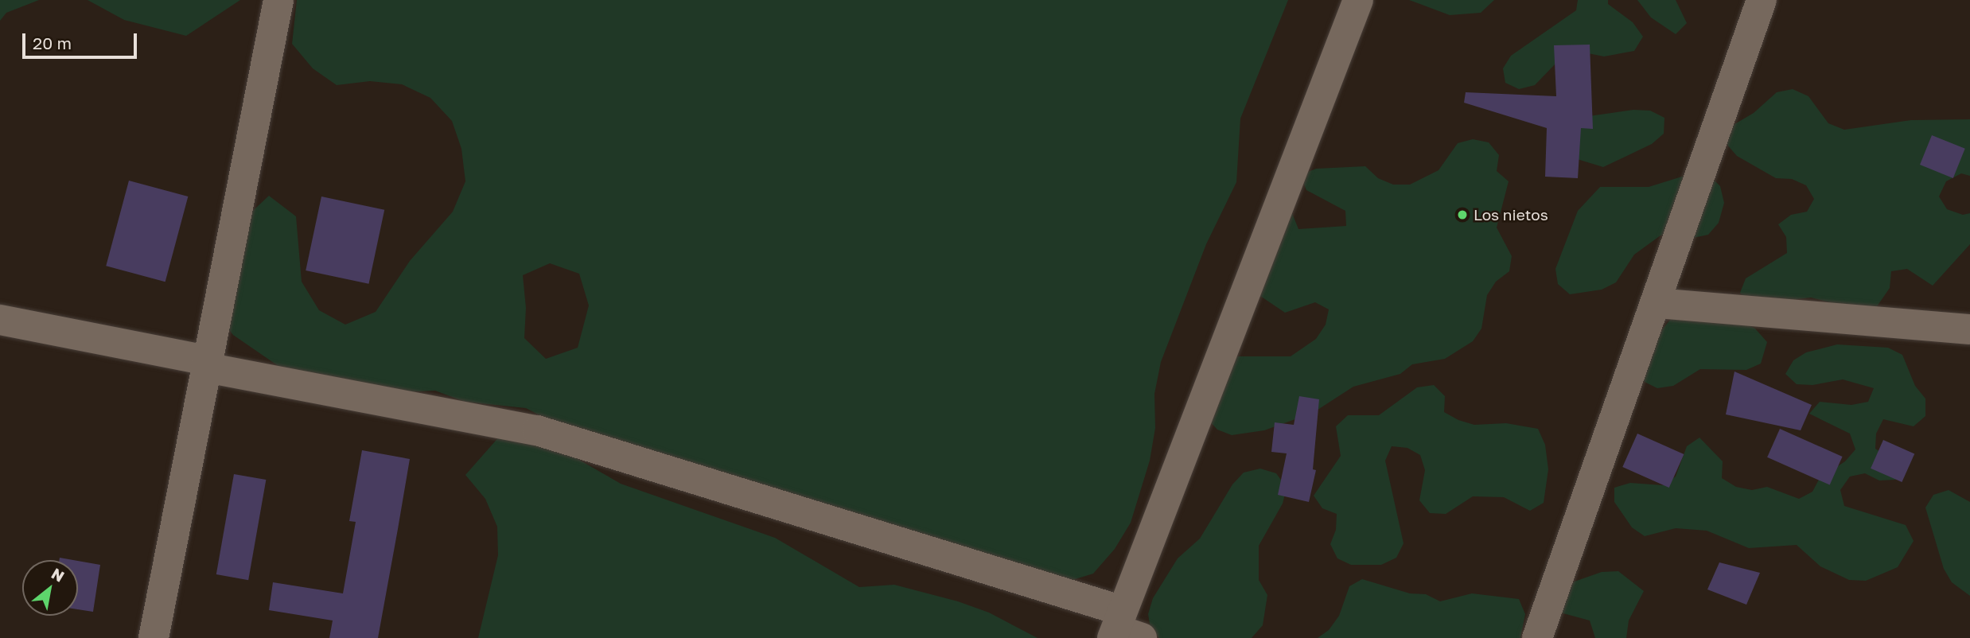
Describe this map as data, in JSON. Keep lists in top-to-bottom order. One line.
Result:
{"places":["Los nietos"],"scale_bar":"20 m","north":"top right"}
